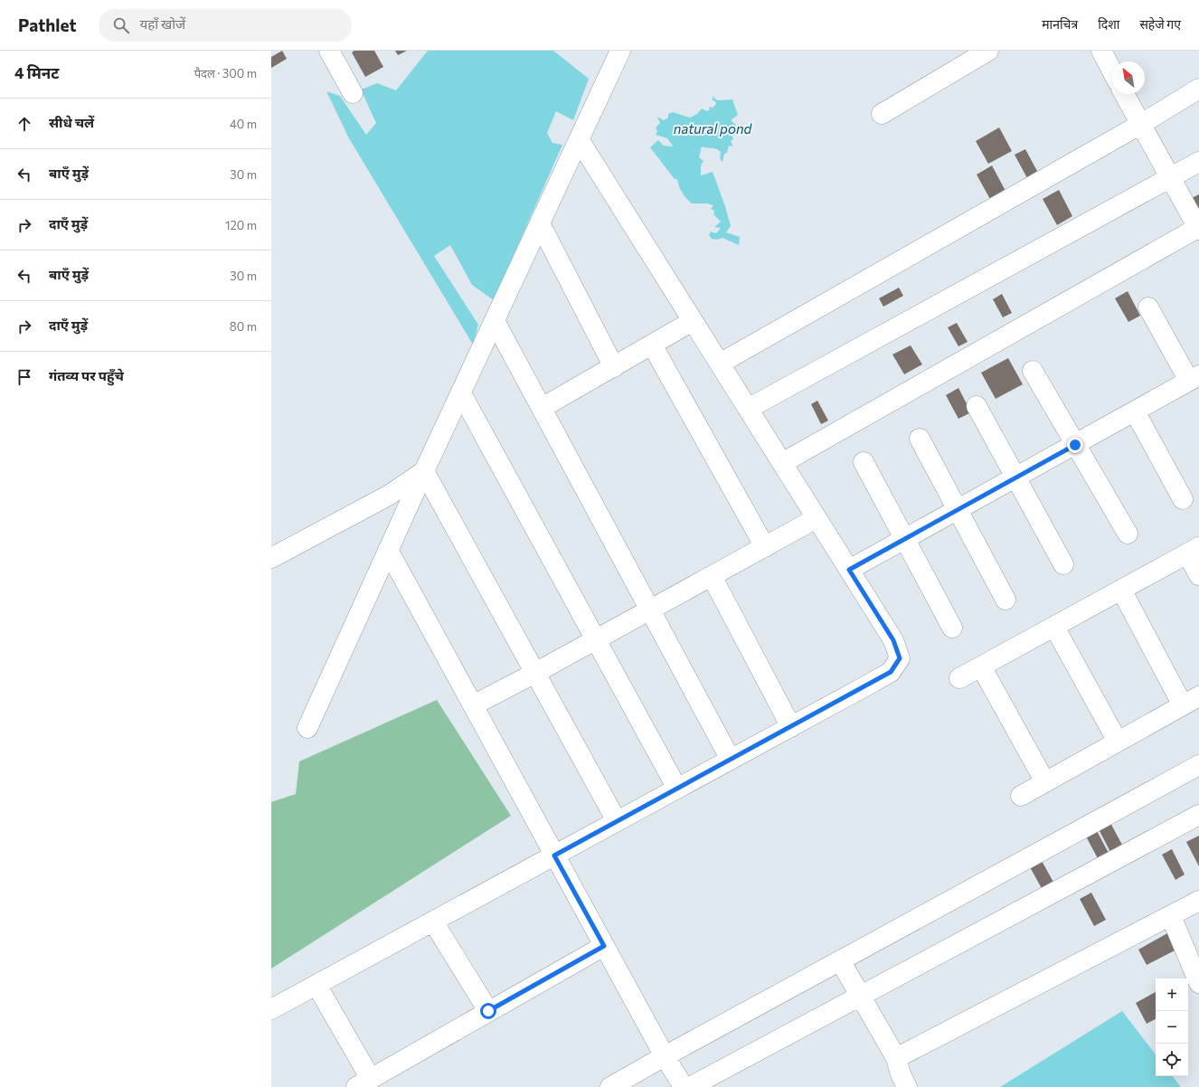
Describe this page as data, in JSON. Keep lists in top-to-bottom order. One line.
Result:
{"water":["natural pond"],"north":"top left","page":{"header":"Pathlet","search":"यहाँ खोजें","nav":["मानचित्र","दिशा","सहेजे गए"],"heading":["4 मिनट","पैदल · 300 m"],"list":[["सीधे चलें","40 m"],["बाएँ मुड़ें","30 m"],["दाएँ मुड़ें","120 m"],["बाएँ मुड़ें","30 m"],["दाएँ मुड़ें","80 m"],"गंतव्य पर पहुँचे"],"map_buttons":["+","−"]}}
